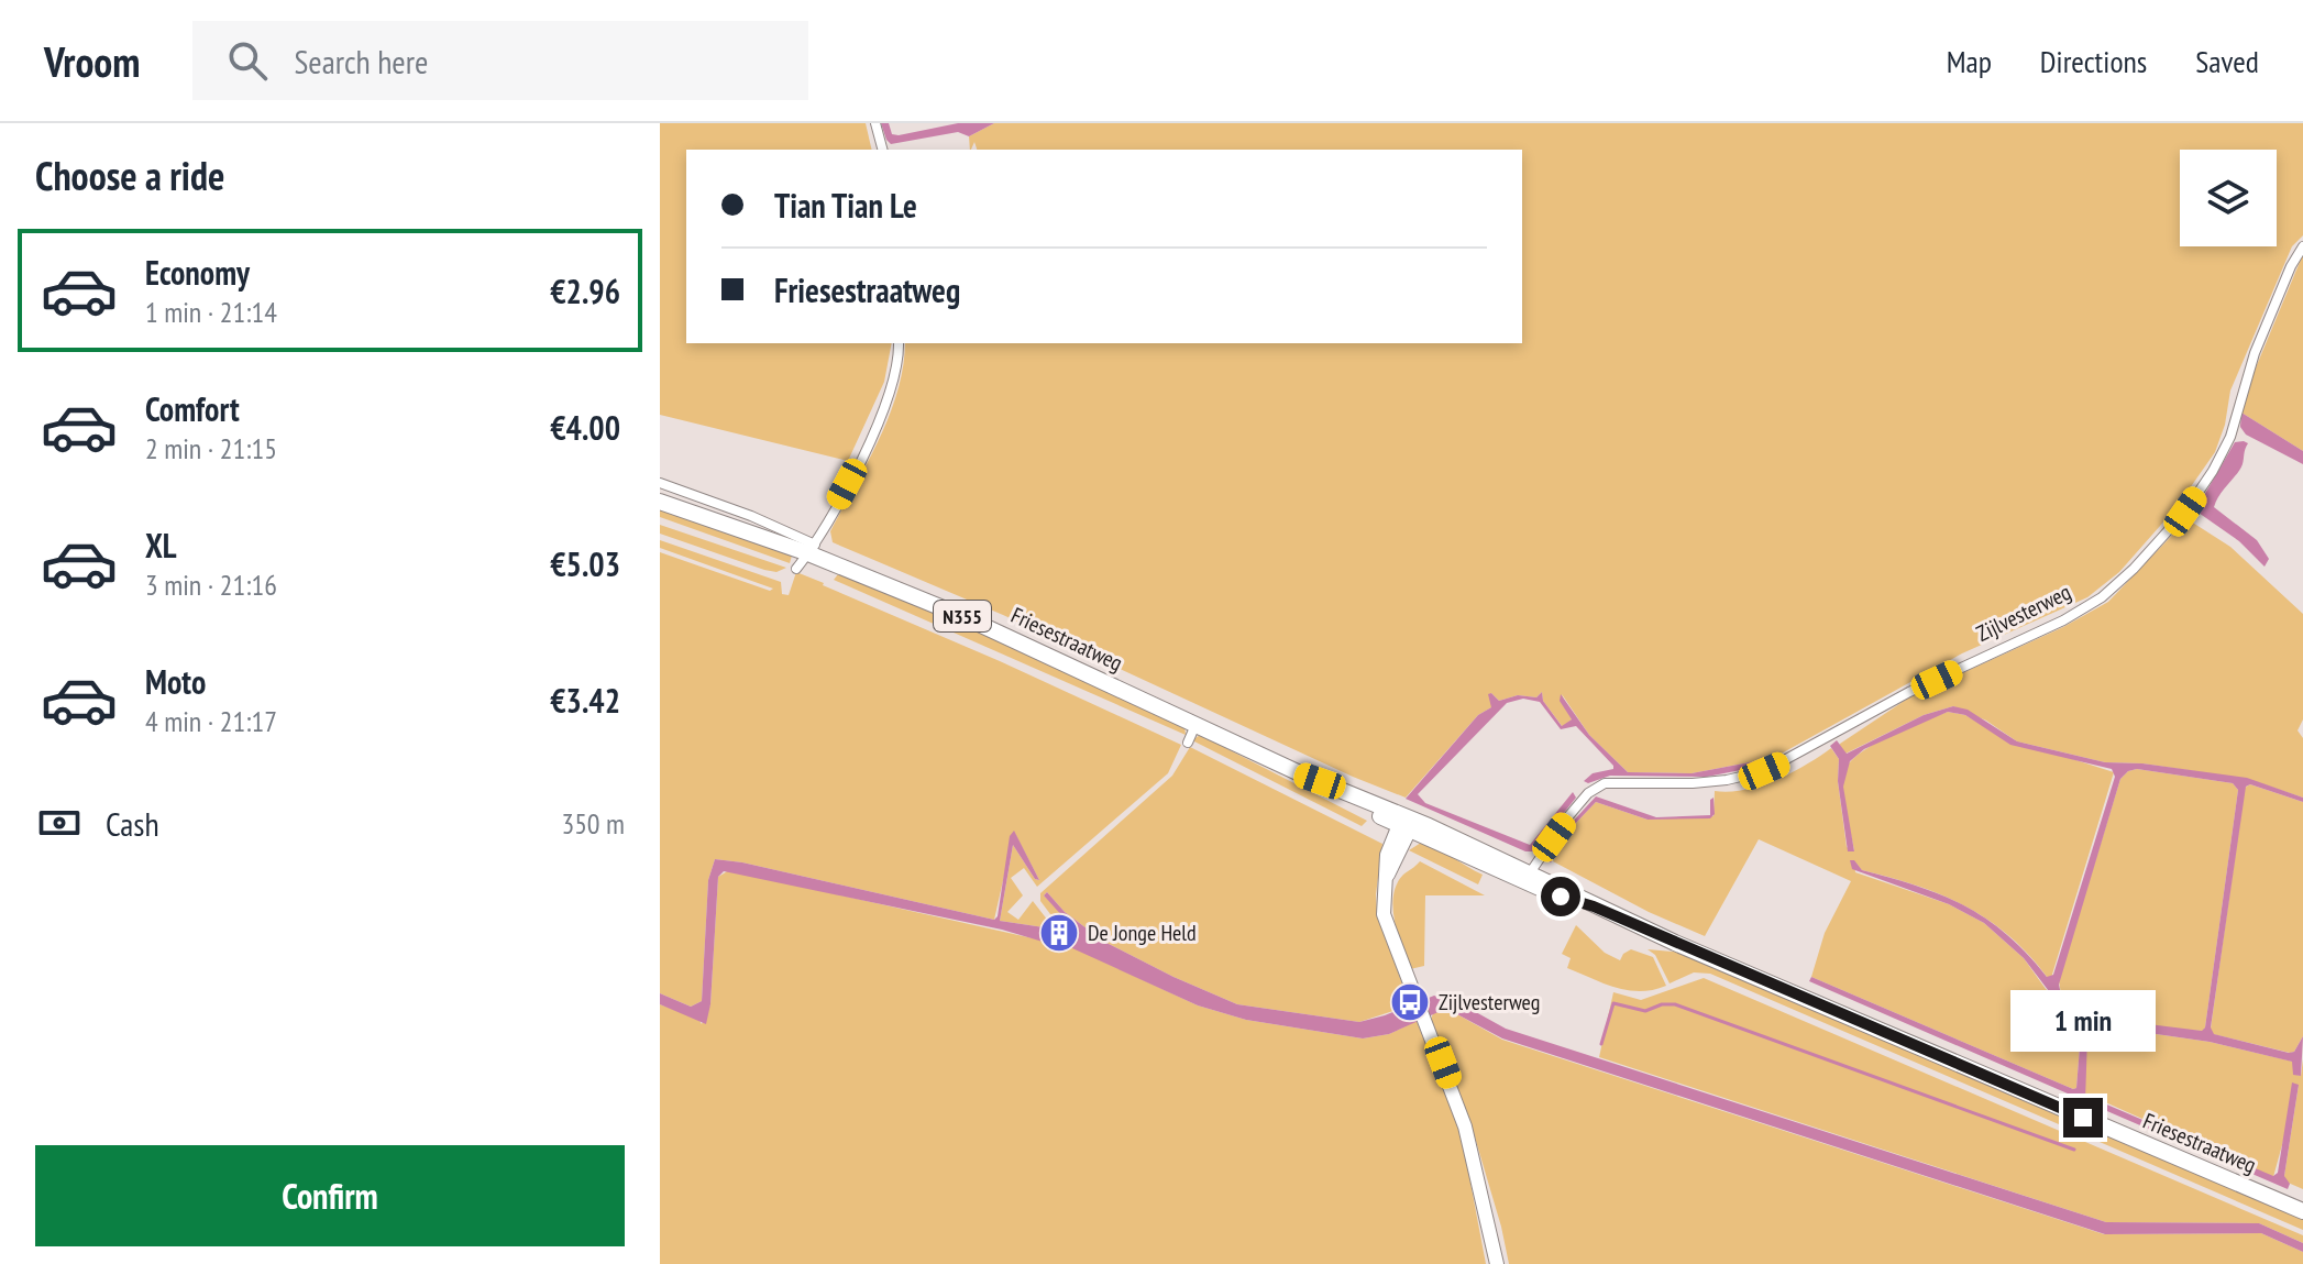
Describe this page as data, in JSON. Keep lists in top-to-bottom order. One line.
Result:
{"streets":{"main road":["N355","Friesestraatweg"],"street":["Zijlvesterweg"]},"crossings":[["Zijlvesterweg","Friesestraatweg"]],"places":{"building":["De Jonge Held"],"bus stop":["Zijlvesterweg"]},"page":{"header":"Vroom","search":"Search here","nav":["Map","Directions","Saved"],"heading":"Choose a ride","banner":["Tian Tian Le","Friesestraatweg"],"list":[{"name":"Economy","note":"1 min · 21:14","value":"€2.96"},{"name":"Comfort","note":"2 min · 21:15","value":"€4.00"},{"name":"XL","note":"3 min · 21:16","value":"€5.03"},{"name":"Moto","note":"4 min · 21:17","value":"€3.42"}],"pay":["Cash","350 m"],"bubble":"1 min","buttons":"Confirm"}}
